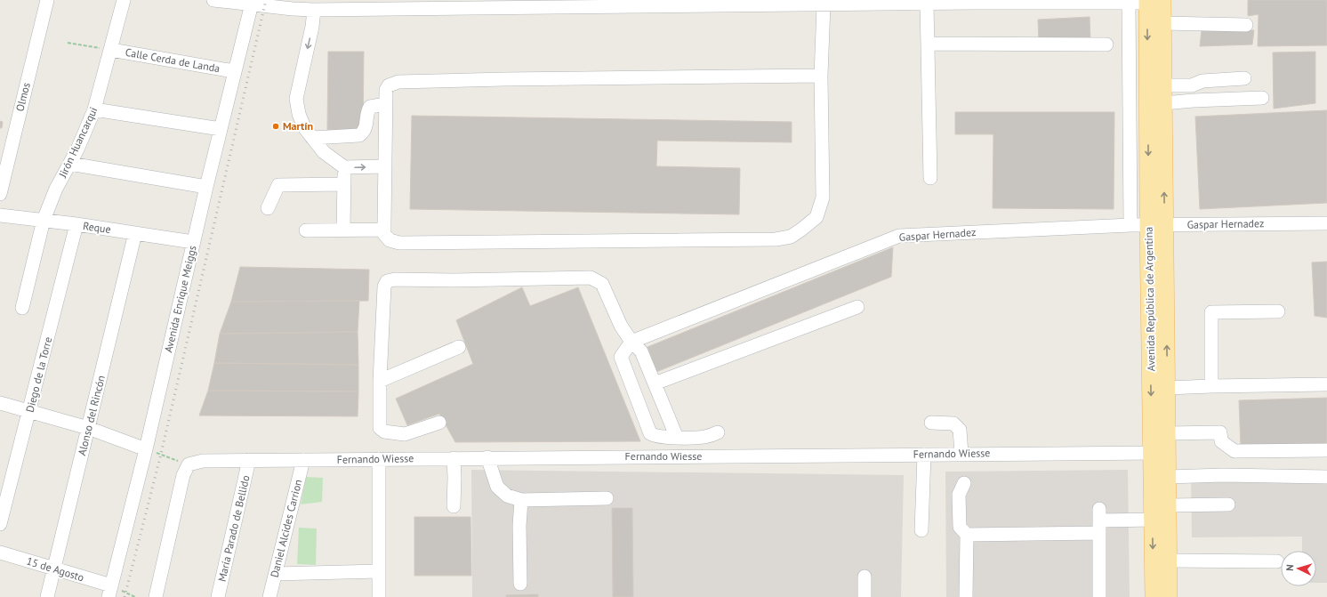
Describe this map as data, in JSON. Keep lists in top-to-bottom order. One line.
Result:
{"streets":{"main road":["Avenida República de Argentina"],"street":["Calle Cerda de Landa","Olmos","Jirón Huancarqui","Gaspar Hernadez","Reque","Avenida Enrique Meiggs","Diego de la Torre","Alonso del Rincón","Fernando Wiesse","María Parado de Bellido","Daniel Alcides Carrion","15 de Agosto"]},"crossings":[["Calle Cerda de Landa","Jirón Huancarqui"],["Calle Cerda de Landa","Avenida Enrique Meiggs"],["Jirón Huancarqui","Reque"],["Gaspar Hernadez","Avenida República de Argentina"],["Reque","Avenida Enrique Meiggs"],["Reque","Diego de la Torre"],["Reque","Alonso del Rincón"],["Avenida Enrique Meiggs","15 de Agosto"],["Avenida República de Argentina","Fernando Wiesse"],["Alonso del Rincón","15 de Agosto"],["Fernando Wiesse","María Parado de Bellido"],["Fernando Wiesse","Daniel Alcides Carrion"]],"places":["Martín"],"north":"left"}
